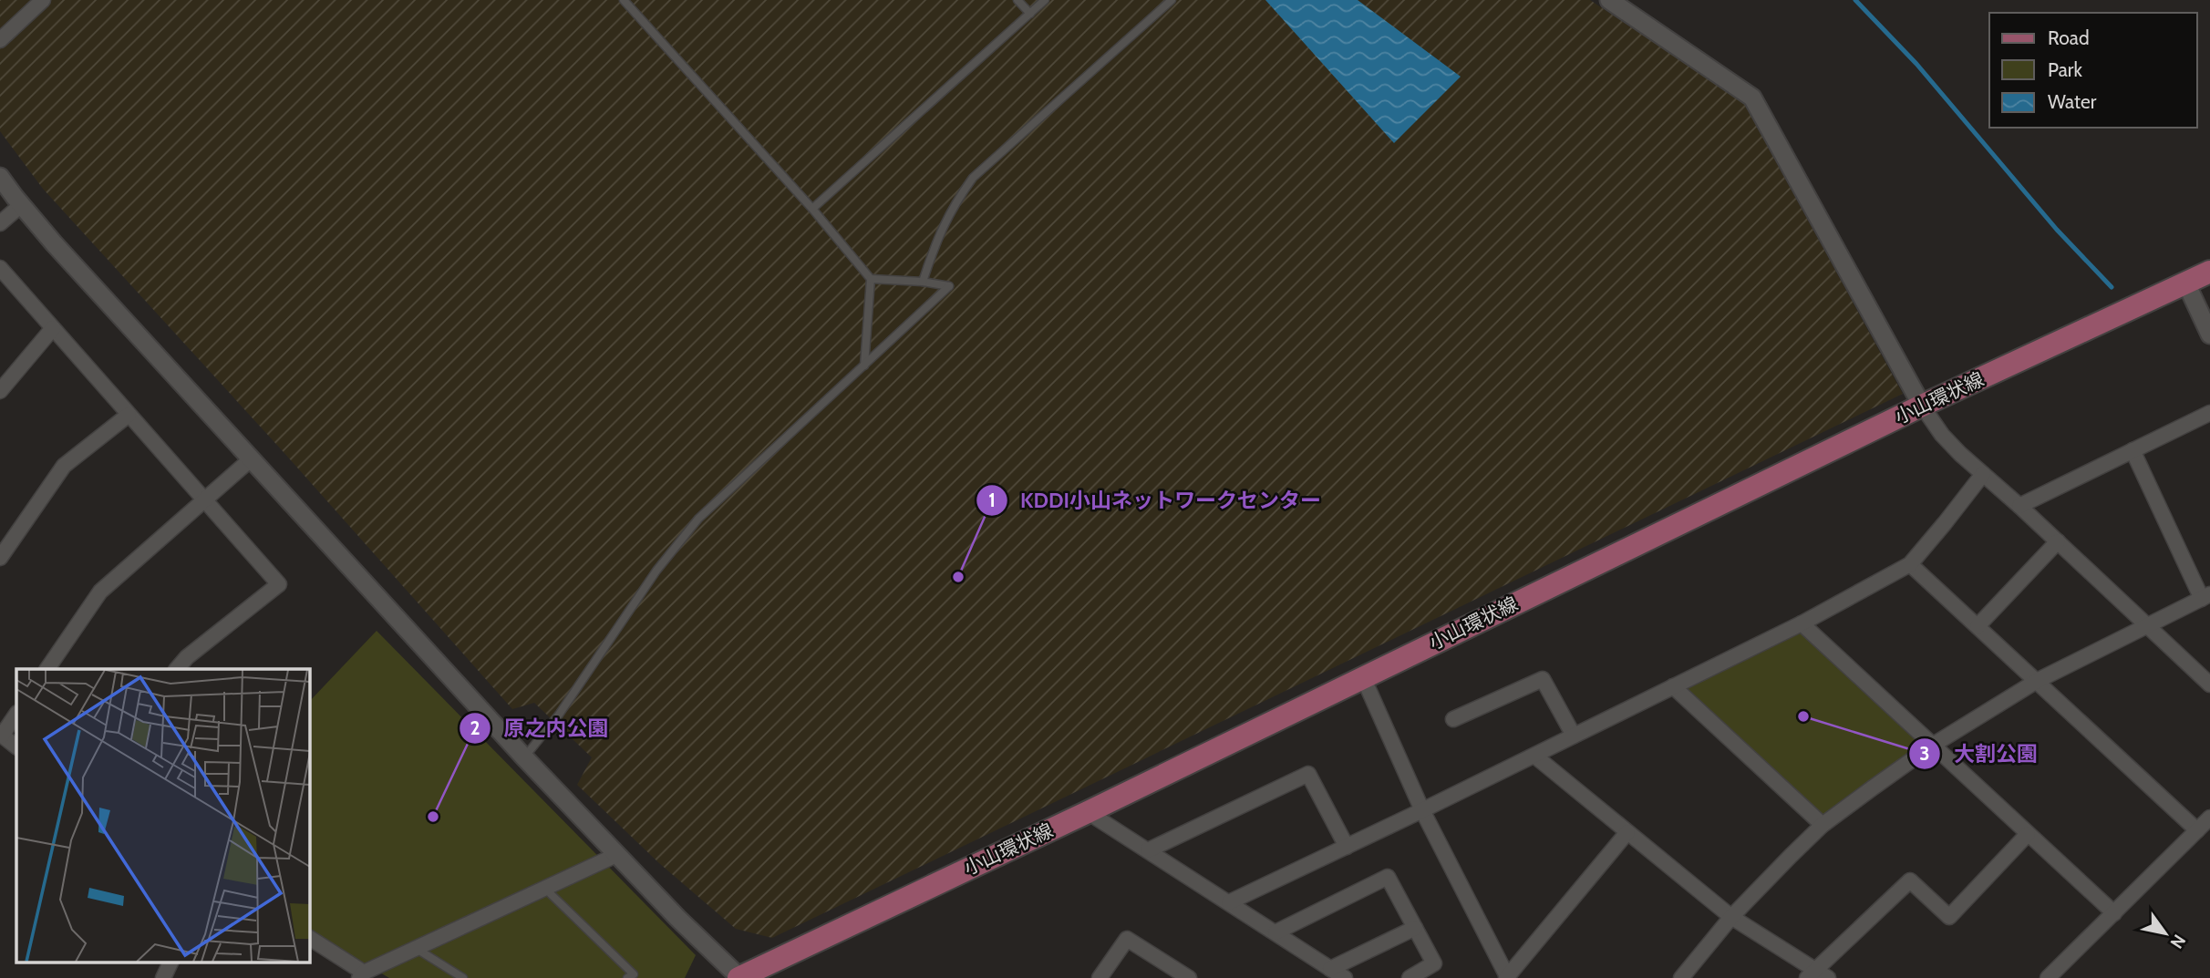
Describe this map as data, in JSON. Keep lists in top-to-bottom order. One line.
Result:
{"streets":{"main road":["小山環状線"]},"places":["KDDI小山ネットワークセンター","大割公園","原之内公園"],"legend":["Road","Park","Water"],"north":"bottom right"}
